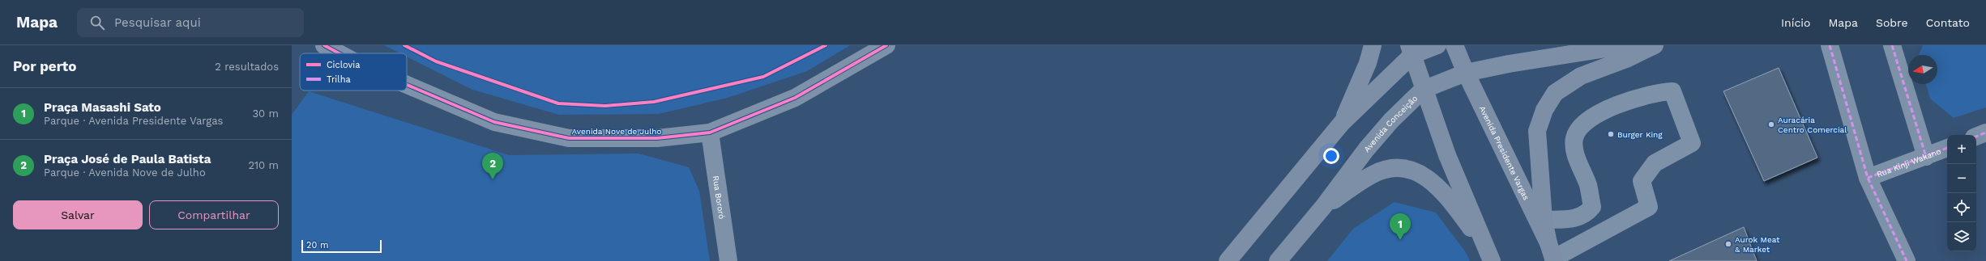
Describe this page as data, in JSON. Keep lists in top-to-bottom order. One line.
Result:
{"streets":{"main road":["Avenida Conceição","Avenida Presidente Vargas"],"street":["Avenida Nove de Julho","Rua Kinji Wakano","Rua Bororó"]},"crossings":[["Avenida Conceição","Avenida Presidente Vargas"],["Avenida Nove de Julho","Rua Bororó"]],"places":["Auracária Centro Comercial","Burger King","Aurok Meat & Market"],"legend":["Ciclovia","Trilha"],"scale_bar":"20 m","north":"left","page":{"header":"Mapa","search":"Pesquisar aqui","nav":["Início","Mapa","Sobre","Contato"],"heading":["Por perto","2 resultados"],"list":[{"mark":"1","name":"Praça Masashi Sato","note":"Parque · Avenida Presidente Vargas","value":"30 m"},{"mark":"2","name":"Praça José de Paula Batista","note":"Parque · Avenida Nove de Julho","value":"210 m"}],"map_buttons":["+","−"],"pins":["2","1"],"buttons":["Salvar","Compartilhar"],"scale":"20 m"}}
